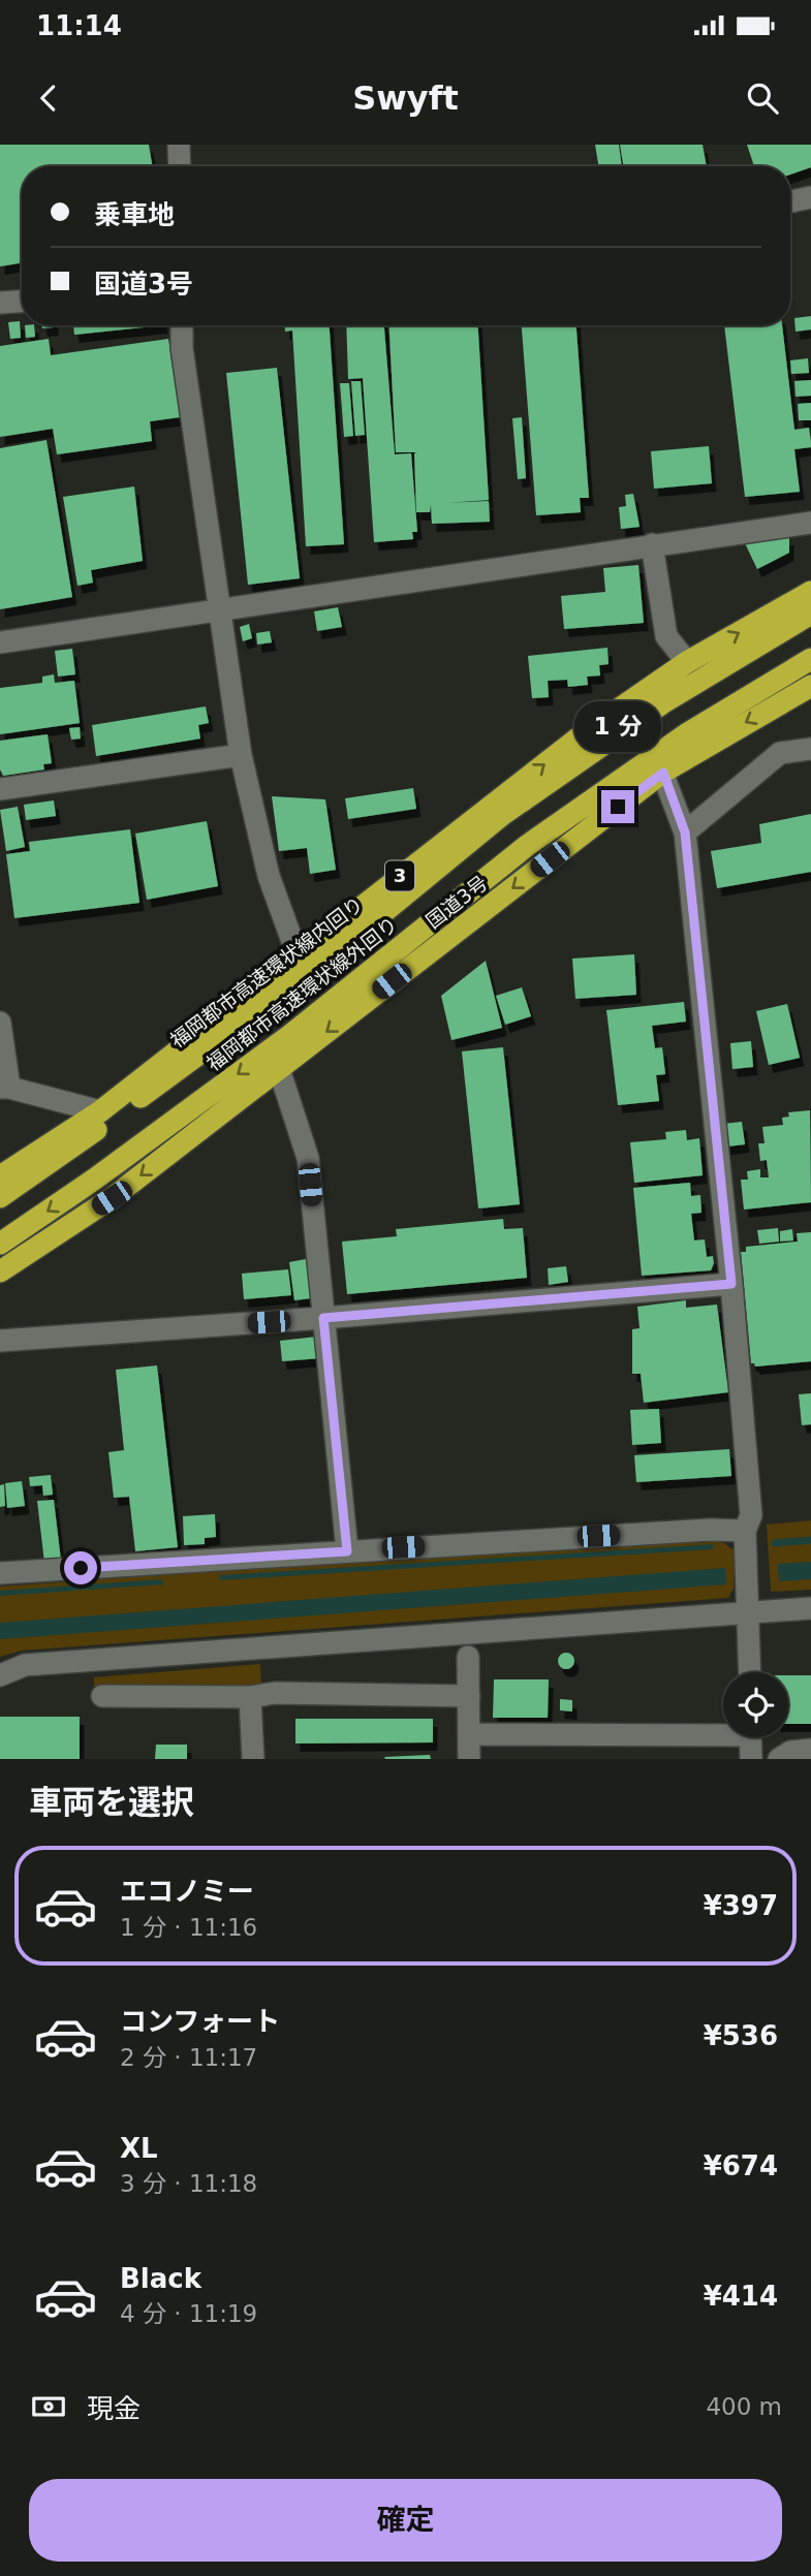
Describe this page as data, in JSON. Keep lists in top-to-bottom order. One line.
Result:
{"streets":{"highway":["3","国道3号","福岡都市高速環状線内回り","福岡都市高速環状線外回り"]},"page":{"status":"11:14","header":"Swyft","banner":["乗車地","国道3号"],"bubble":"1 分","heading":"車両を選択","list":[{"name":"エコノミー","note":"1 分 · 11:16","value":"¥397"},{"name":"コンフォート","note":"2 分 · 11:17","value":"¥536"},{"name":"XL","note":"3 分 · 11:18","value":"¥674"},{"name":"Black","note":"4 分 · 11:19","value":"¥414"}],"pay":["現金","400 m"],"buttons":"確定"}}
